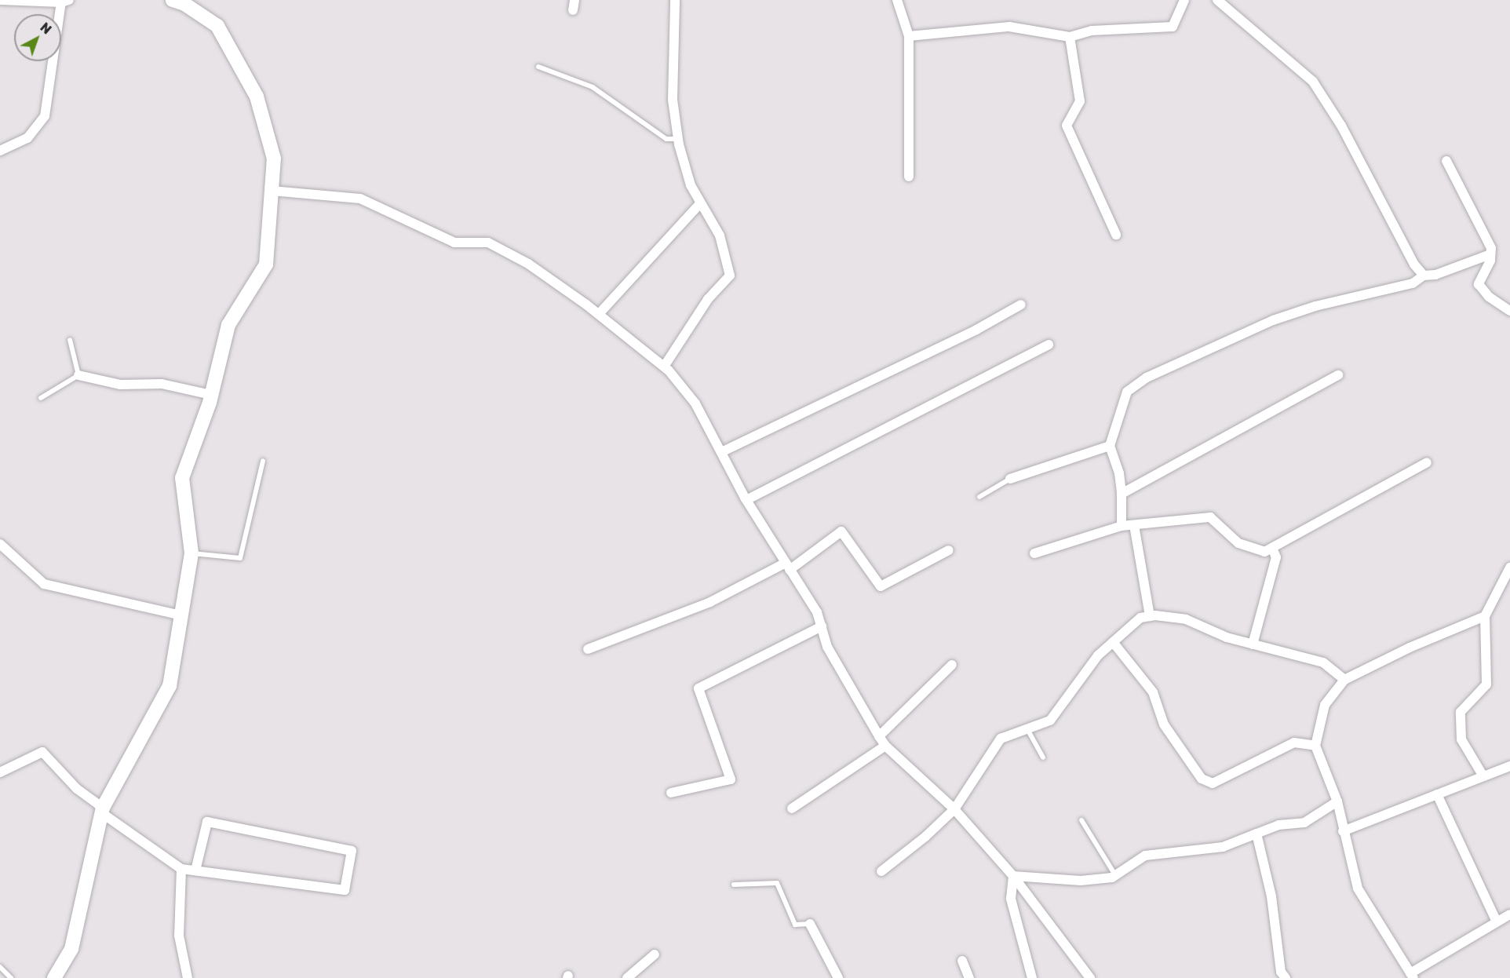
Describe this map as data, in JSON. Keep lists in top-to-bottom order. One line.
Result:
{"north":"top right"}
